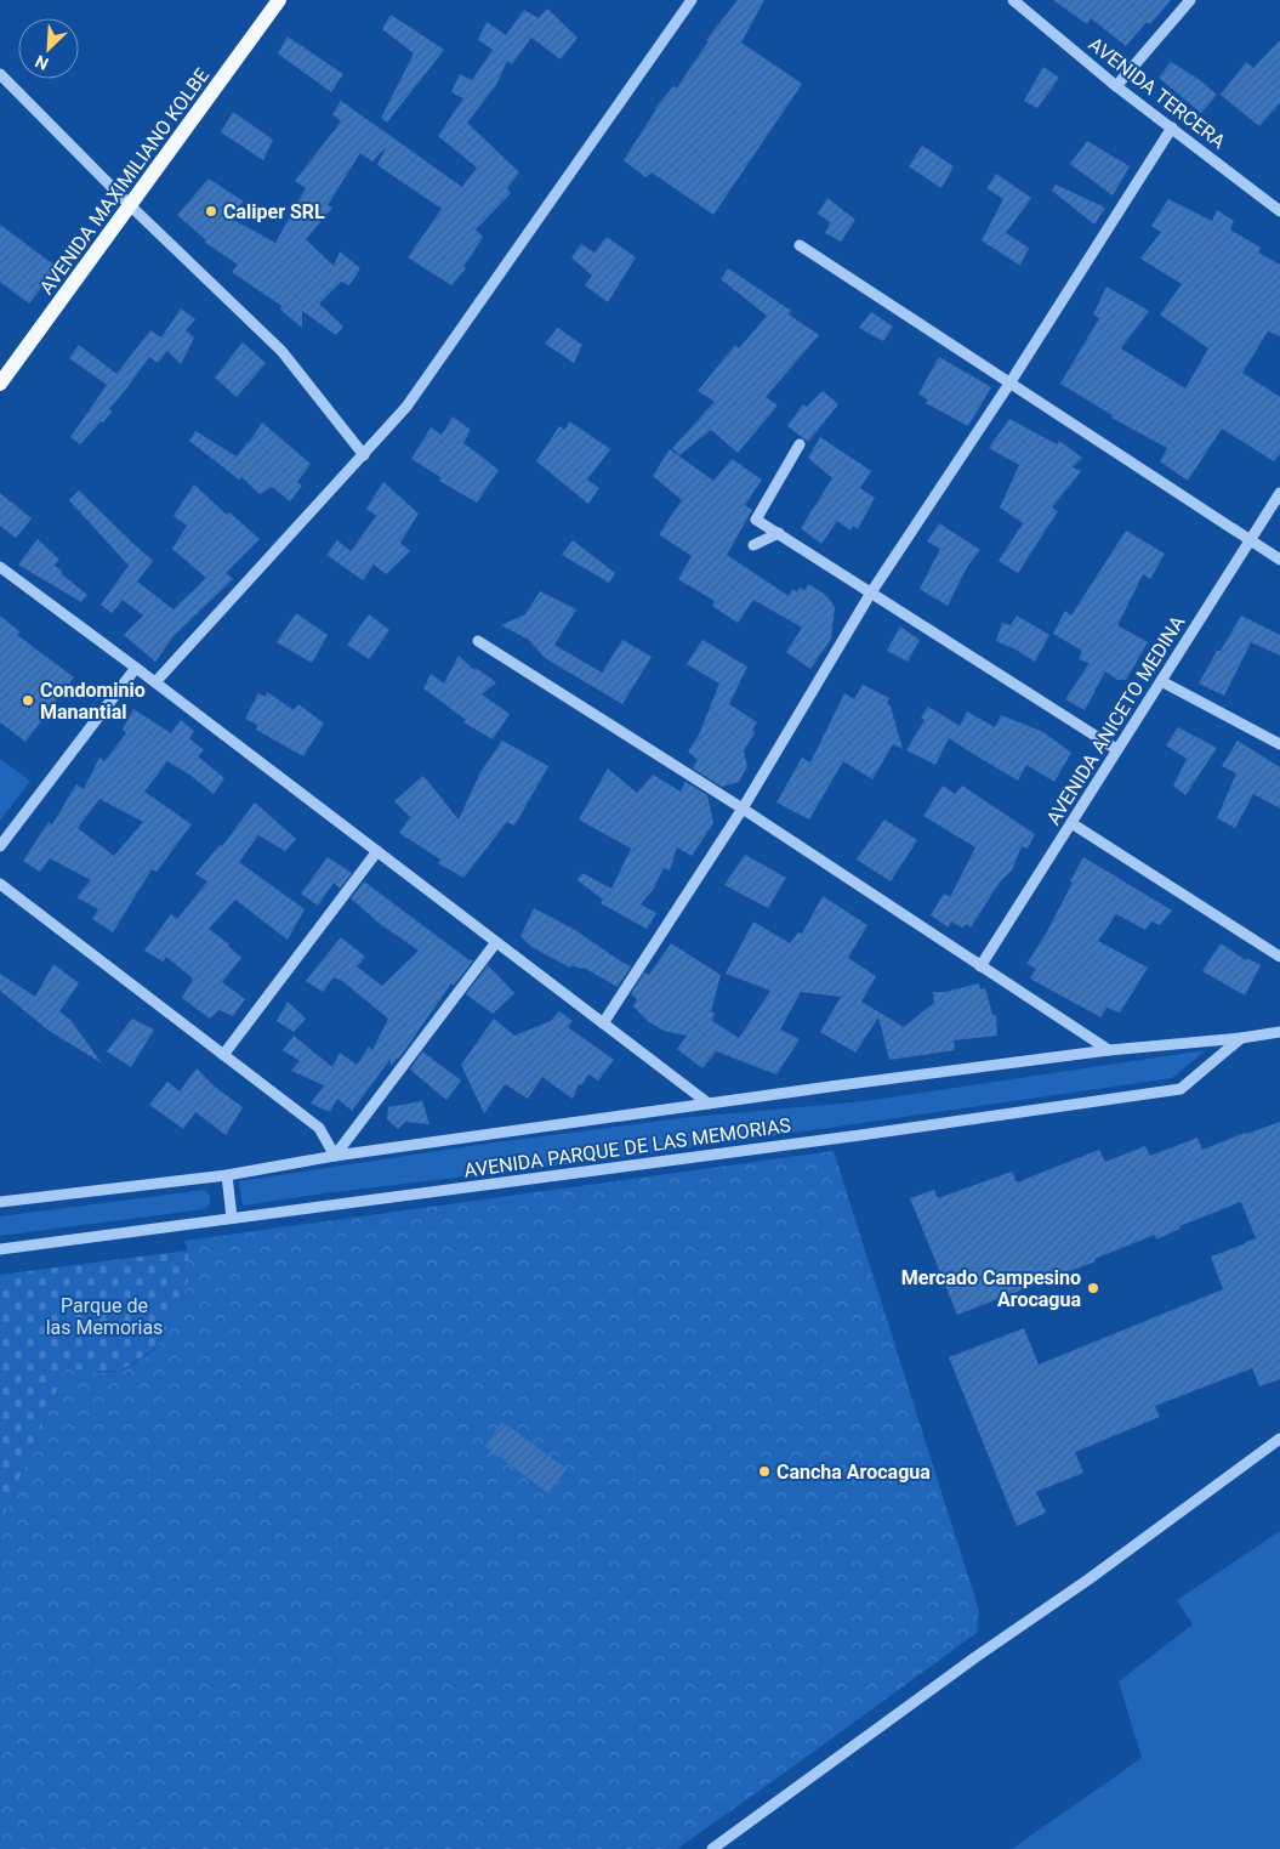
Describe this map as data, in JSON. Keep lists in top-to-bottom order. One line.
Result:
{"streets":{"main road":["AVENIDA MAXIMILIANO KOLBE"],"street":["AVENIDA TERCERA","AVENIDA ANICETO MEDINA","AVENIDA PARQUE DE LAS MEMORIAS"]},"parks":["Parque de las Memorias"],"places":["Caliper SRL","Condominio Manantial","Mercado Campesino Arocagua","Cancha Arocagua"],"north":"bottom left"}
